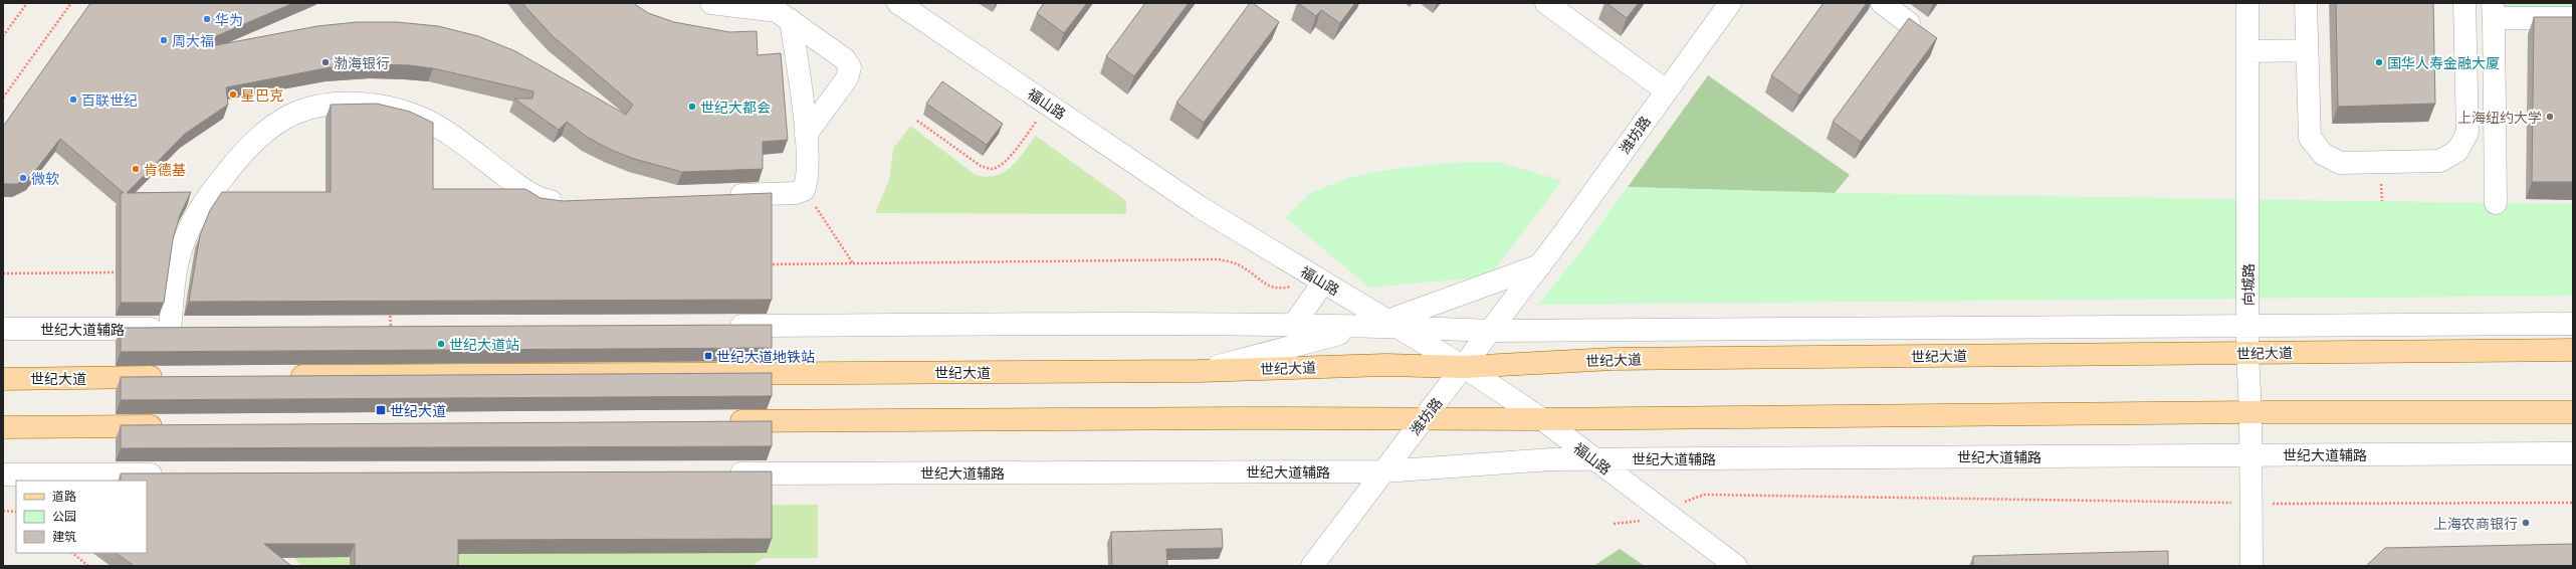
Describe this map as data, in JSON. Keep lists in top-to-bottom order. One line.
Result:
{"streets":{"main road":["世纪大道"],"street":["福山路","潍坊路","向城路","世纪大道辅路"]},"crossings":[["福山路","潍坊路"],["福山路","世纪大道辅路"],["福山路","世纪大道"],["潍坊路","世纪大道辅路"],["潍坊路","世纪大道"],["向城路","世纪大道辅路"],["向城路","世纪大道"]],"places":{"other":["华为","周大福","渤海银行","国华人寿金融大厦","星巴克","百联世纪","世纪大都会","上海纽约大学","肯德基","微软","世纪大道站","上海农商银行"],"transit":["世纪大道地铁站","世纪大道"]},"legend":["道路","公园","建筑"]}
